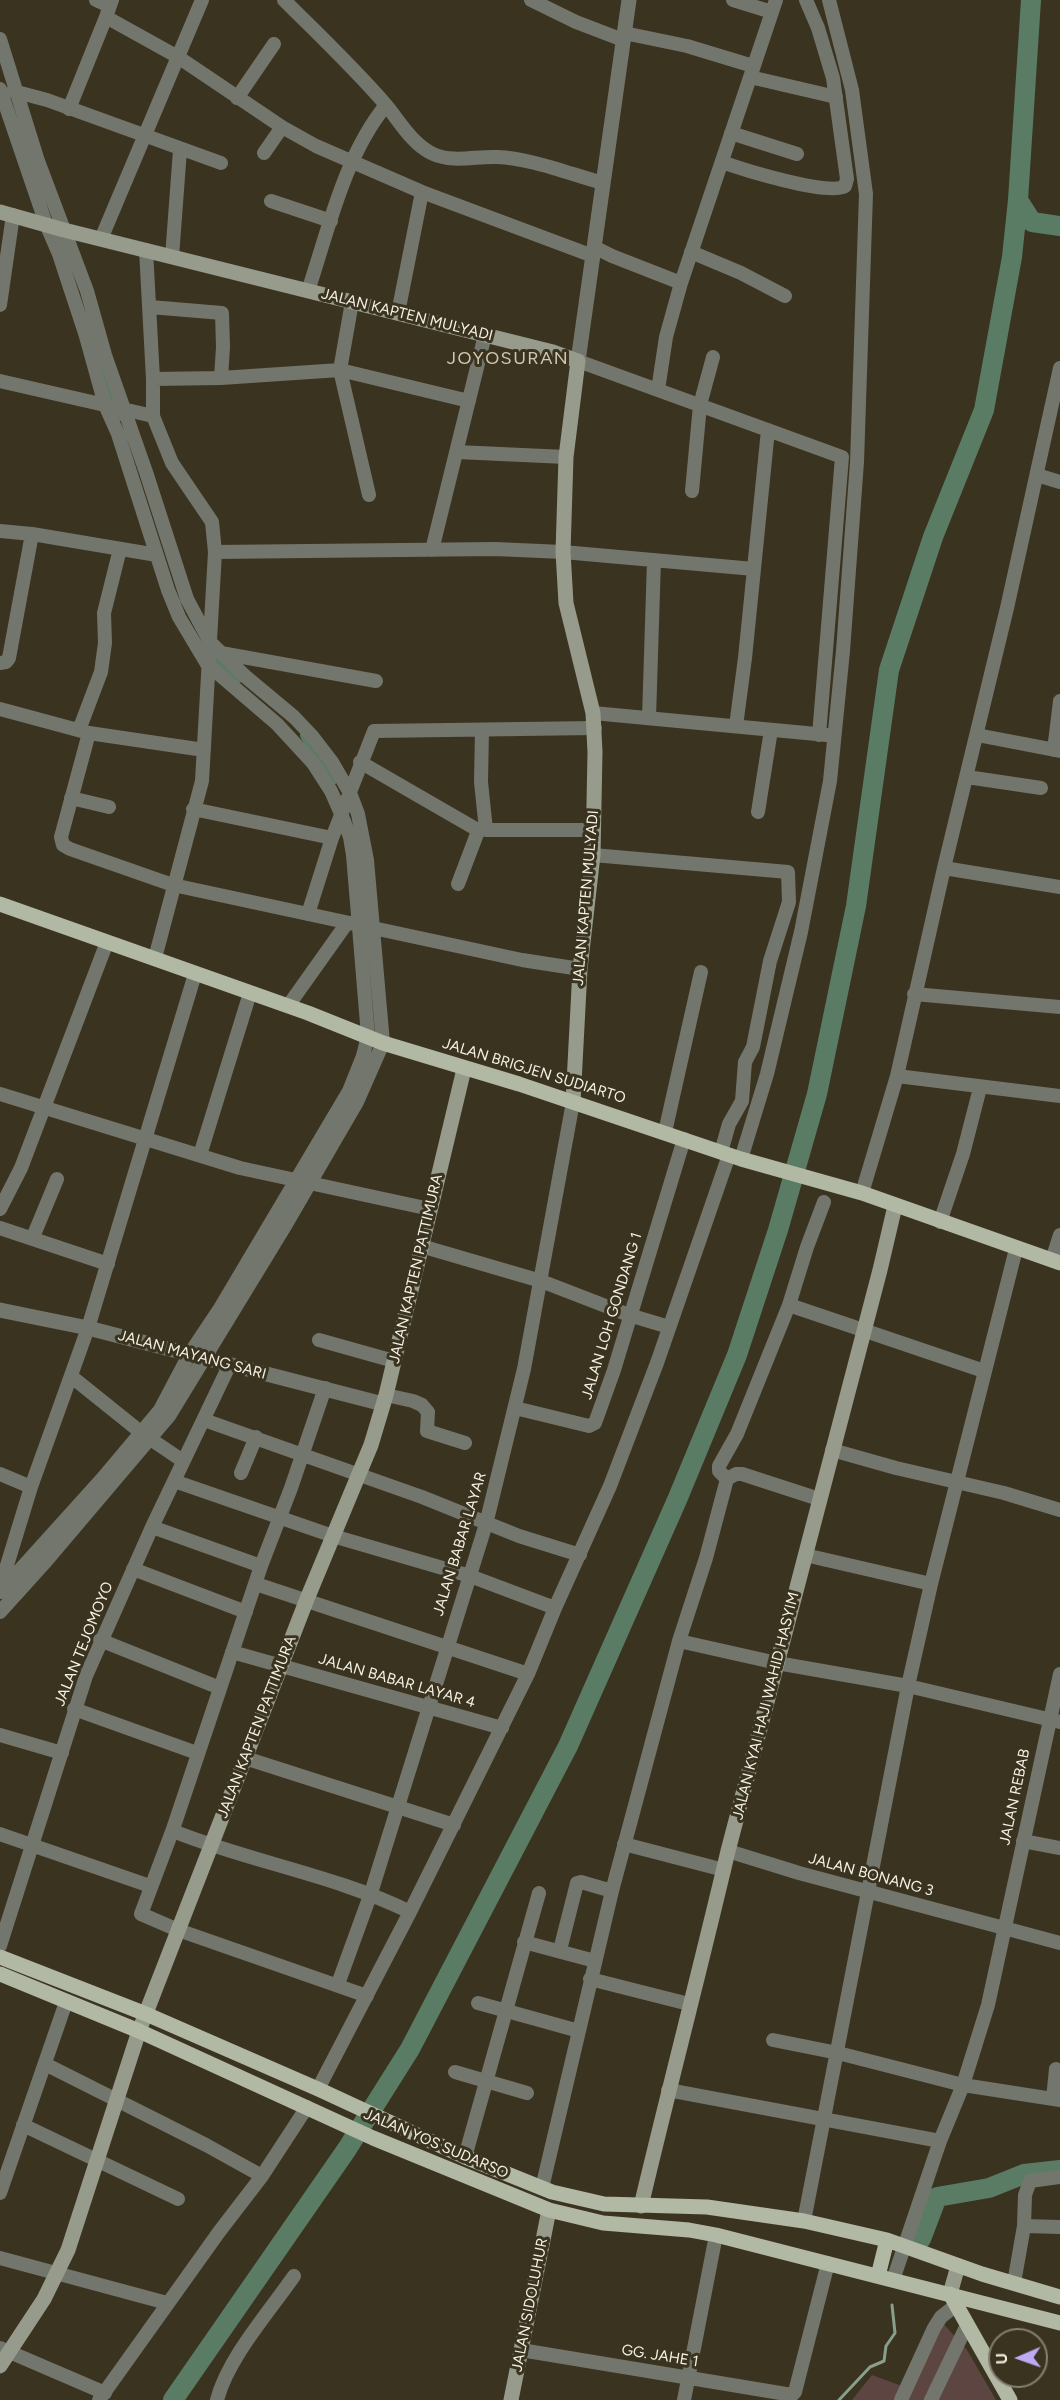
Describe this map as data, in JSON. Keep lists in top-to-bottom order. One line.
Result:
{"streets":{"main road":["JALAN KAPTEN MULYADI","JALAN BRIGJEN SUDIARTO","JALAN KAPTEN PATTIMURA","JALAN KYAI HAJI WAHID HASYIM","JALAN YOS SUDARSO","JALAN SIDOLUHUR"],"street":["JALAN LOH GONDANG 1","JALAN MAYANG SARI","JALAN BABAR LAYAR","JALAN TEJOMOYO","JALAN BABAR LAYAR 4","JALAN REBAB","JALAN BONANG 3","GG. JAHE 1"]},"crossings":[["JALAN KAPTEN MULYADI","JALAN BRIGJEN SUDIARTO"],["JALAN KAPTEN MULYADI","JALAN BABAR LAYAR"],["JALAN BRIGJEN SUDIARTO","JALAN KAPTEN PATTIMURA"],["JALAN BRIGJEN SUDIARTO","JALAN LOH GONDANG 1"],["JALAN BRIGJEN SUDIARTO","JALAN BABAR LAYAR"],["JALAN BRIGJEN SUDIARTO","JALAN KYAI HAJI WAHID HASYIM"],["JALAN KAPTEN PATTIMURA","JALAN MAYANG SARI"],["JALAN KAPTEN PATTIMURA","JALAN BABAR LAYAR 4"],["JALAN KAPTEN PATTIMURA","JALAN YOS SUDARSO"],["JALAN LOH GONDANG 1","JALAN BABAR LAYAR"],["JALAN MAYANG SARI","JALAN TEJOMOYO"],["JALAN BABAR LAYAR","JALAN BABAR LAYAR 4"],["JALAN KYAI HAJI WAHID HASYIM","JALAN BONANG 3"],["JALAN REBAB","JALAN BONANG 3"],["JALAN REBAB","JALAN YOS SUDARSO"],["JALAN YOS SUDARSO","JALAN SIDOLUHUR"],["JALAN YOS SUDARSO","GG. JAHE 1"],["JALAN SIDOLUHUR","GG. JAHE 1"]],"districts":["JOYOSURAN"],"north":"left"}
